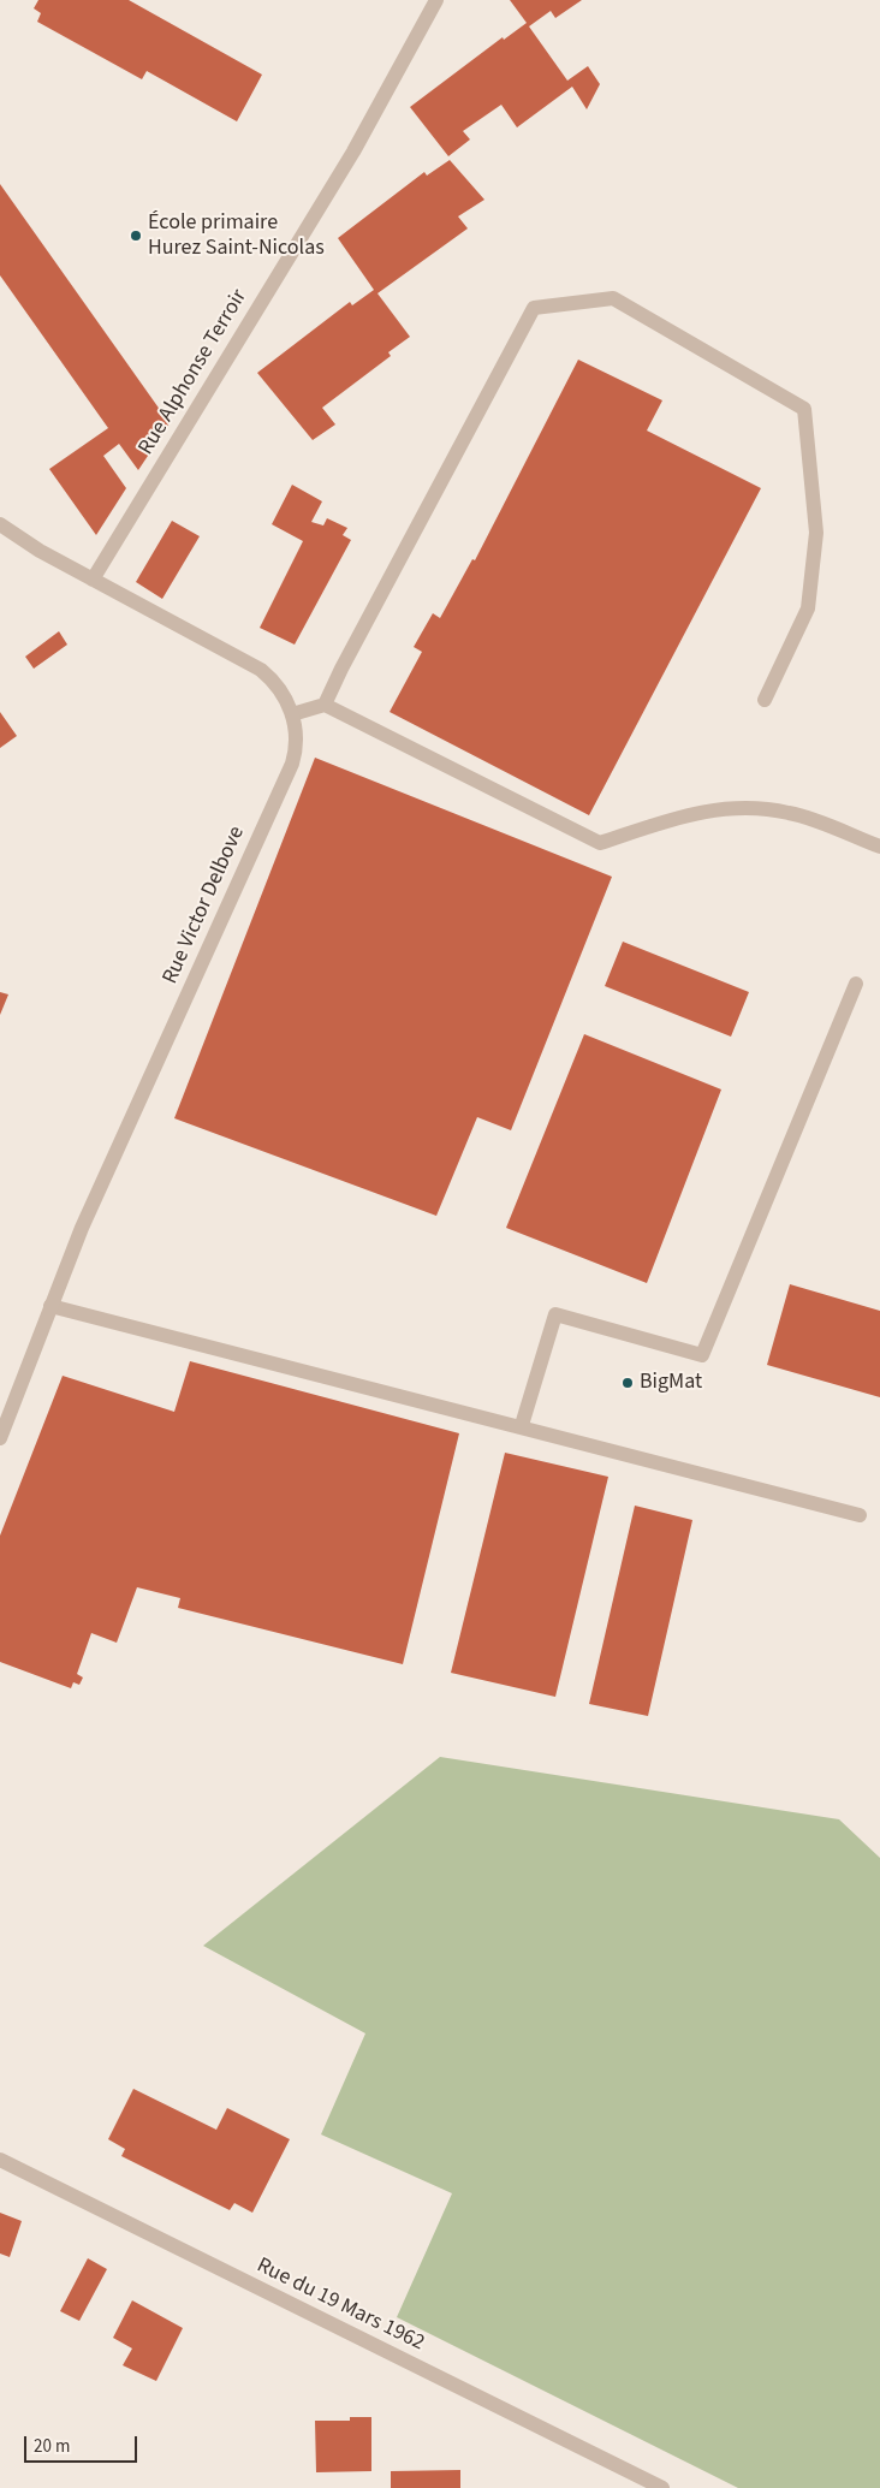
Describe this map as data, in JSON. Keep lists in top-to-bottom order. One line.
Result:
{"streets":{"street":["Rue Alphonse Terroir","Rue Victor Delbove","Rue du 19 Mars 1962"]},"crossings":[["Rue Alphonse Terroir","Rue Victor Delbove"]],"places":["École primaire Hurez Saint-Nicolas","BigMat"],"scale_bar":"20 m"}
